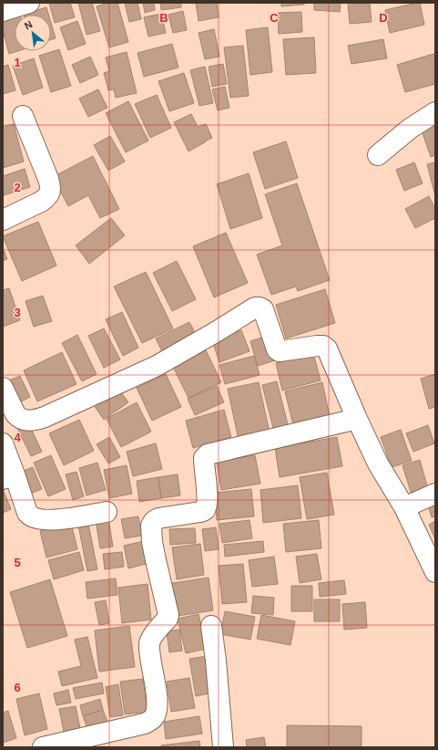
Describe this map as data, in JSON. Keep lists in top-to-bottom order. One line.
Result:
{"north":"top left","grid":{"columns":["B","C","D"],"rows":["1","2","3","4","5","6"]}}
